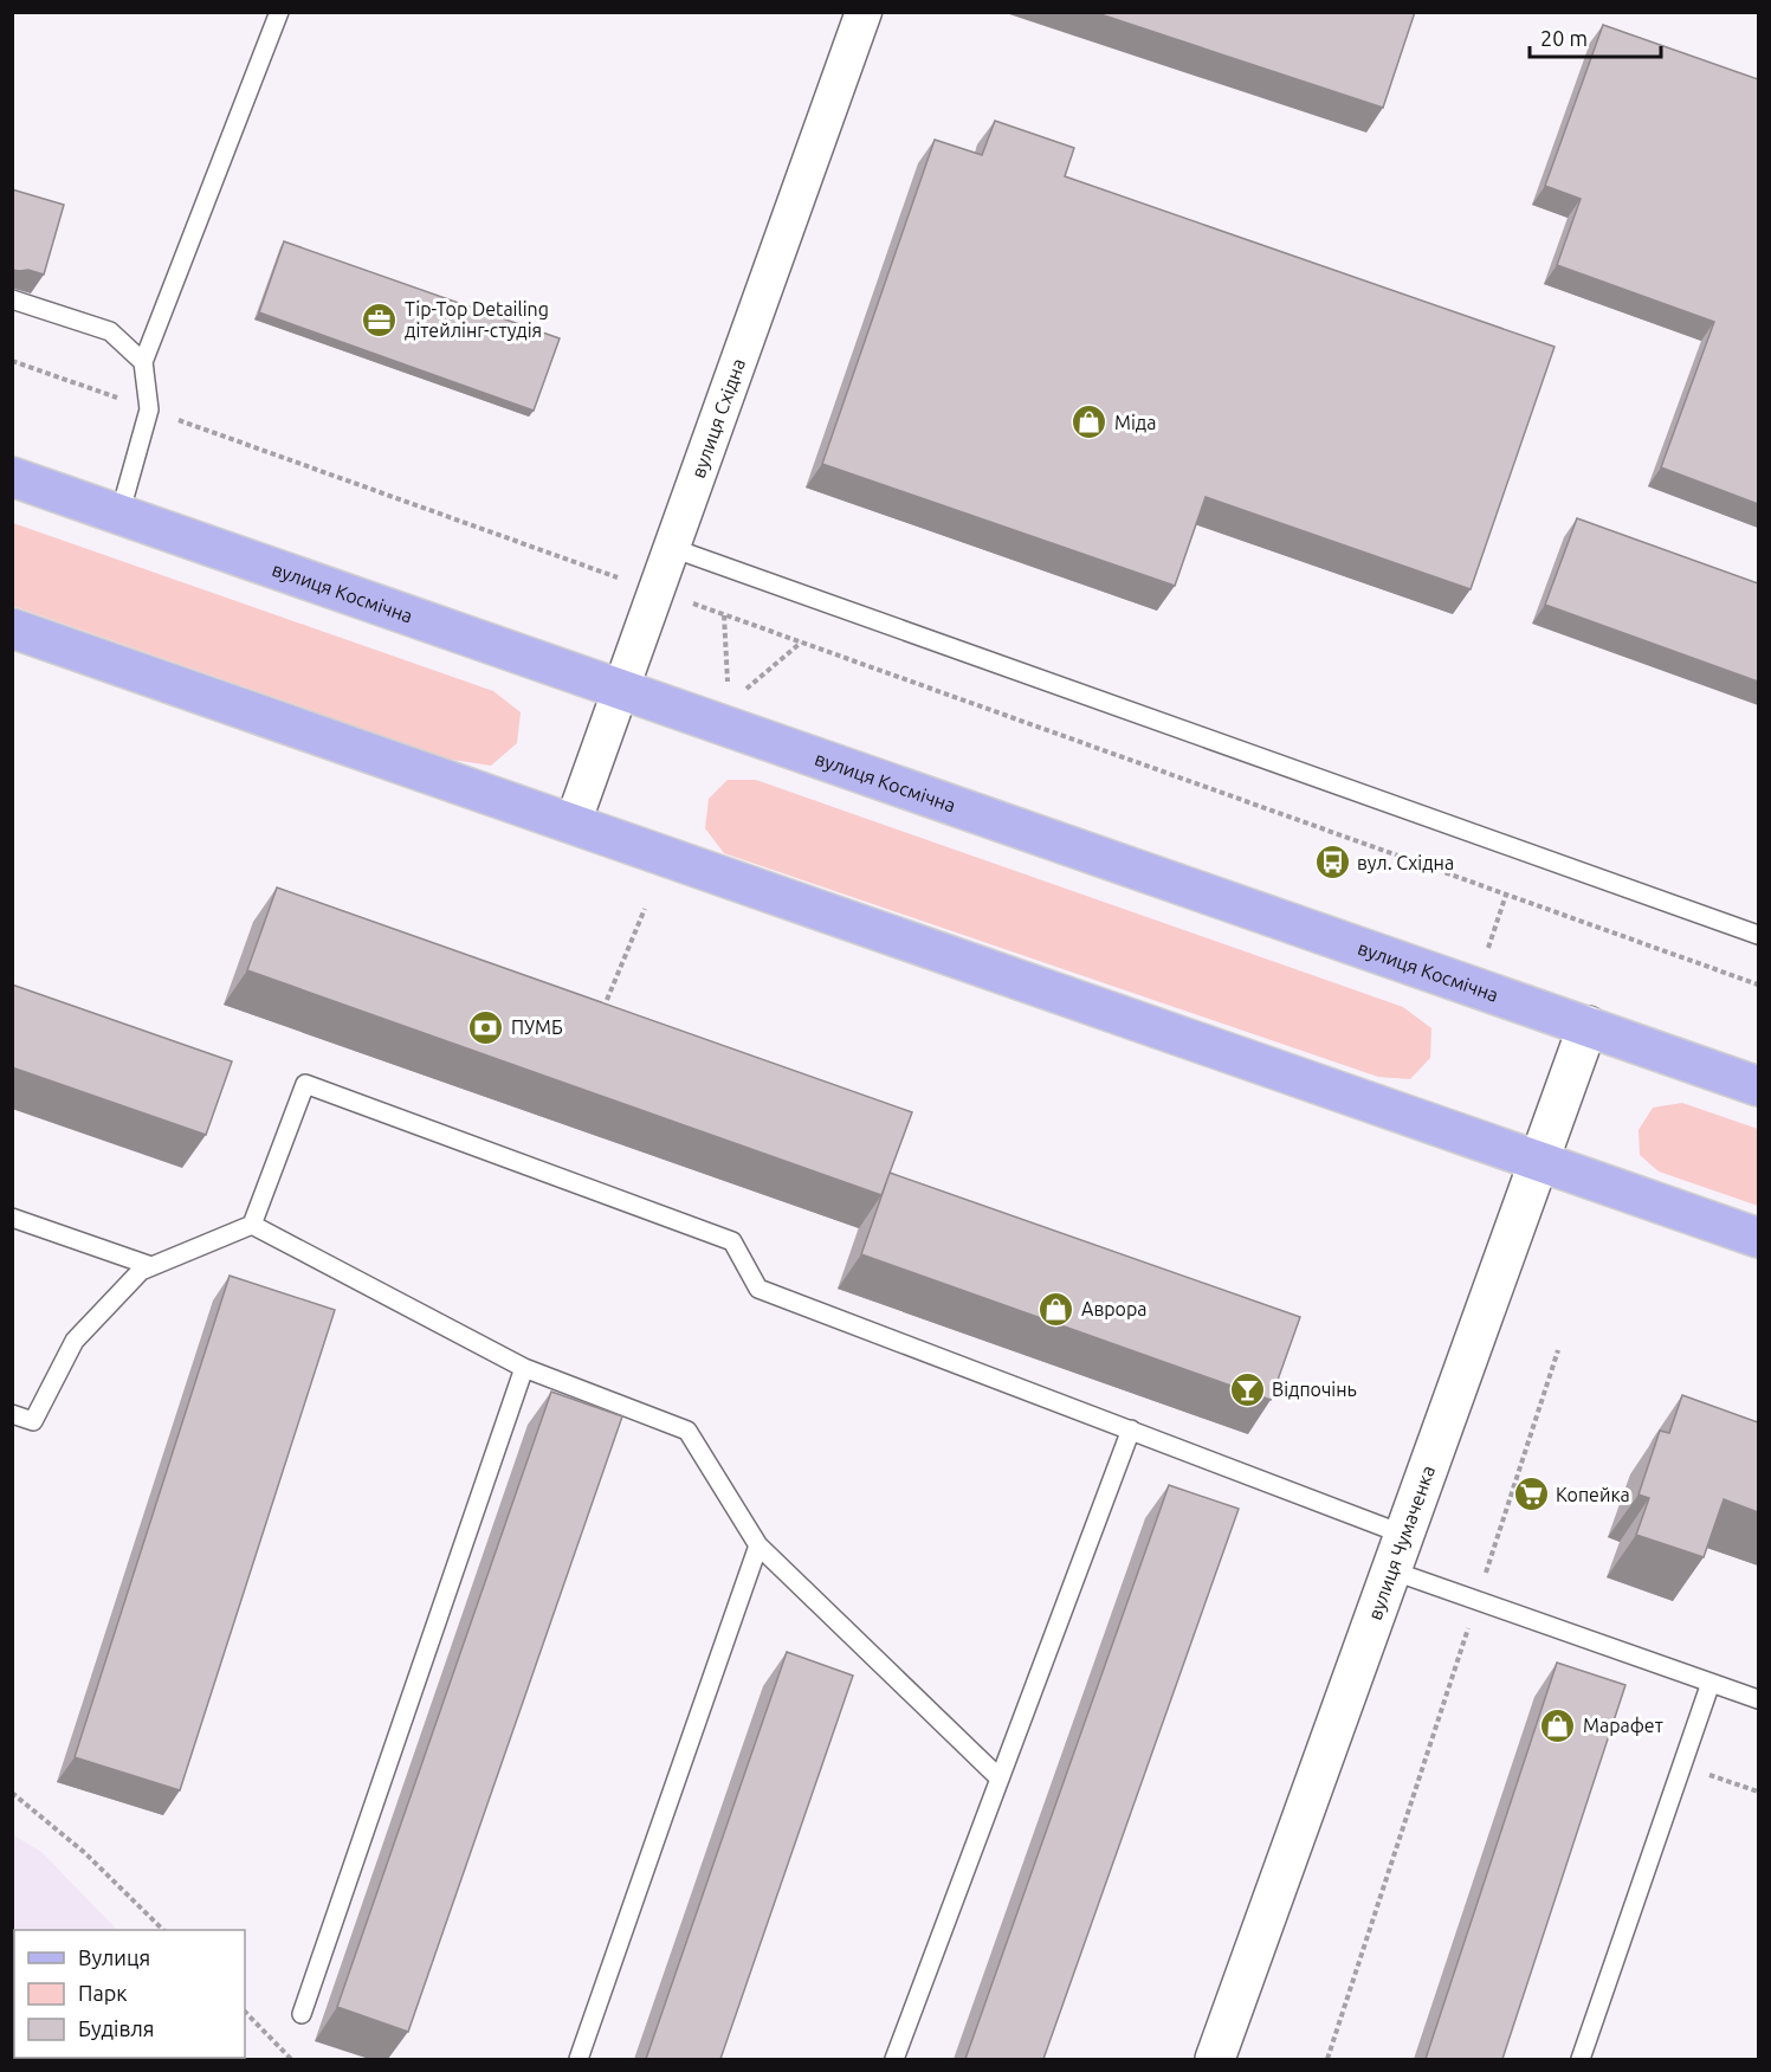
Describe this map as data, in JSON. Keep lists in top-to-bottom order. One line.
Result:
{"streets":{"main road":["вулиця Космічна"],"street":["вулиця Східна","вулиця Чумаченка"]},"crossings":[["вулиця Східна","вулиця Космічна"],["вулиця Космічна","вулиця Чумаченка"]],"places":{"office":["Tip-Top Detailing дітейлiнг-студiя"],"shop":["Міда","Аврора","Марафет"],"bus stop":["вул. Східна"],"bank":["ПУМБ"],"bar":["Відпочінь"],"supermarket":["Копейка"]},"legend":["Вулиця","Парк","Будівля"],"scale_bar":"20 m"}
